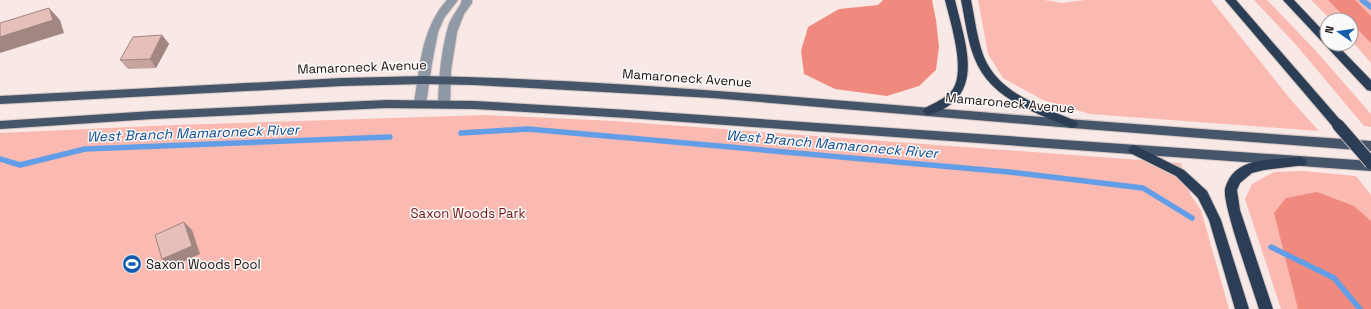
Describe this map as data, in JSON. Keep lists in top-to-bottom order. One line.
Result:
{"streets":{"main road":["Mamaroneck Avenue"]},"water":["West Branch Mamaroneck River"],"parks":["Saxon Woods Park"],"places":{"sports":["Saxon Woods Pool"]},"north":"left"}
